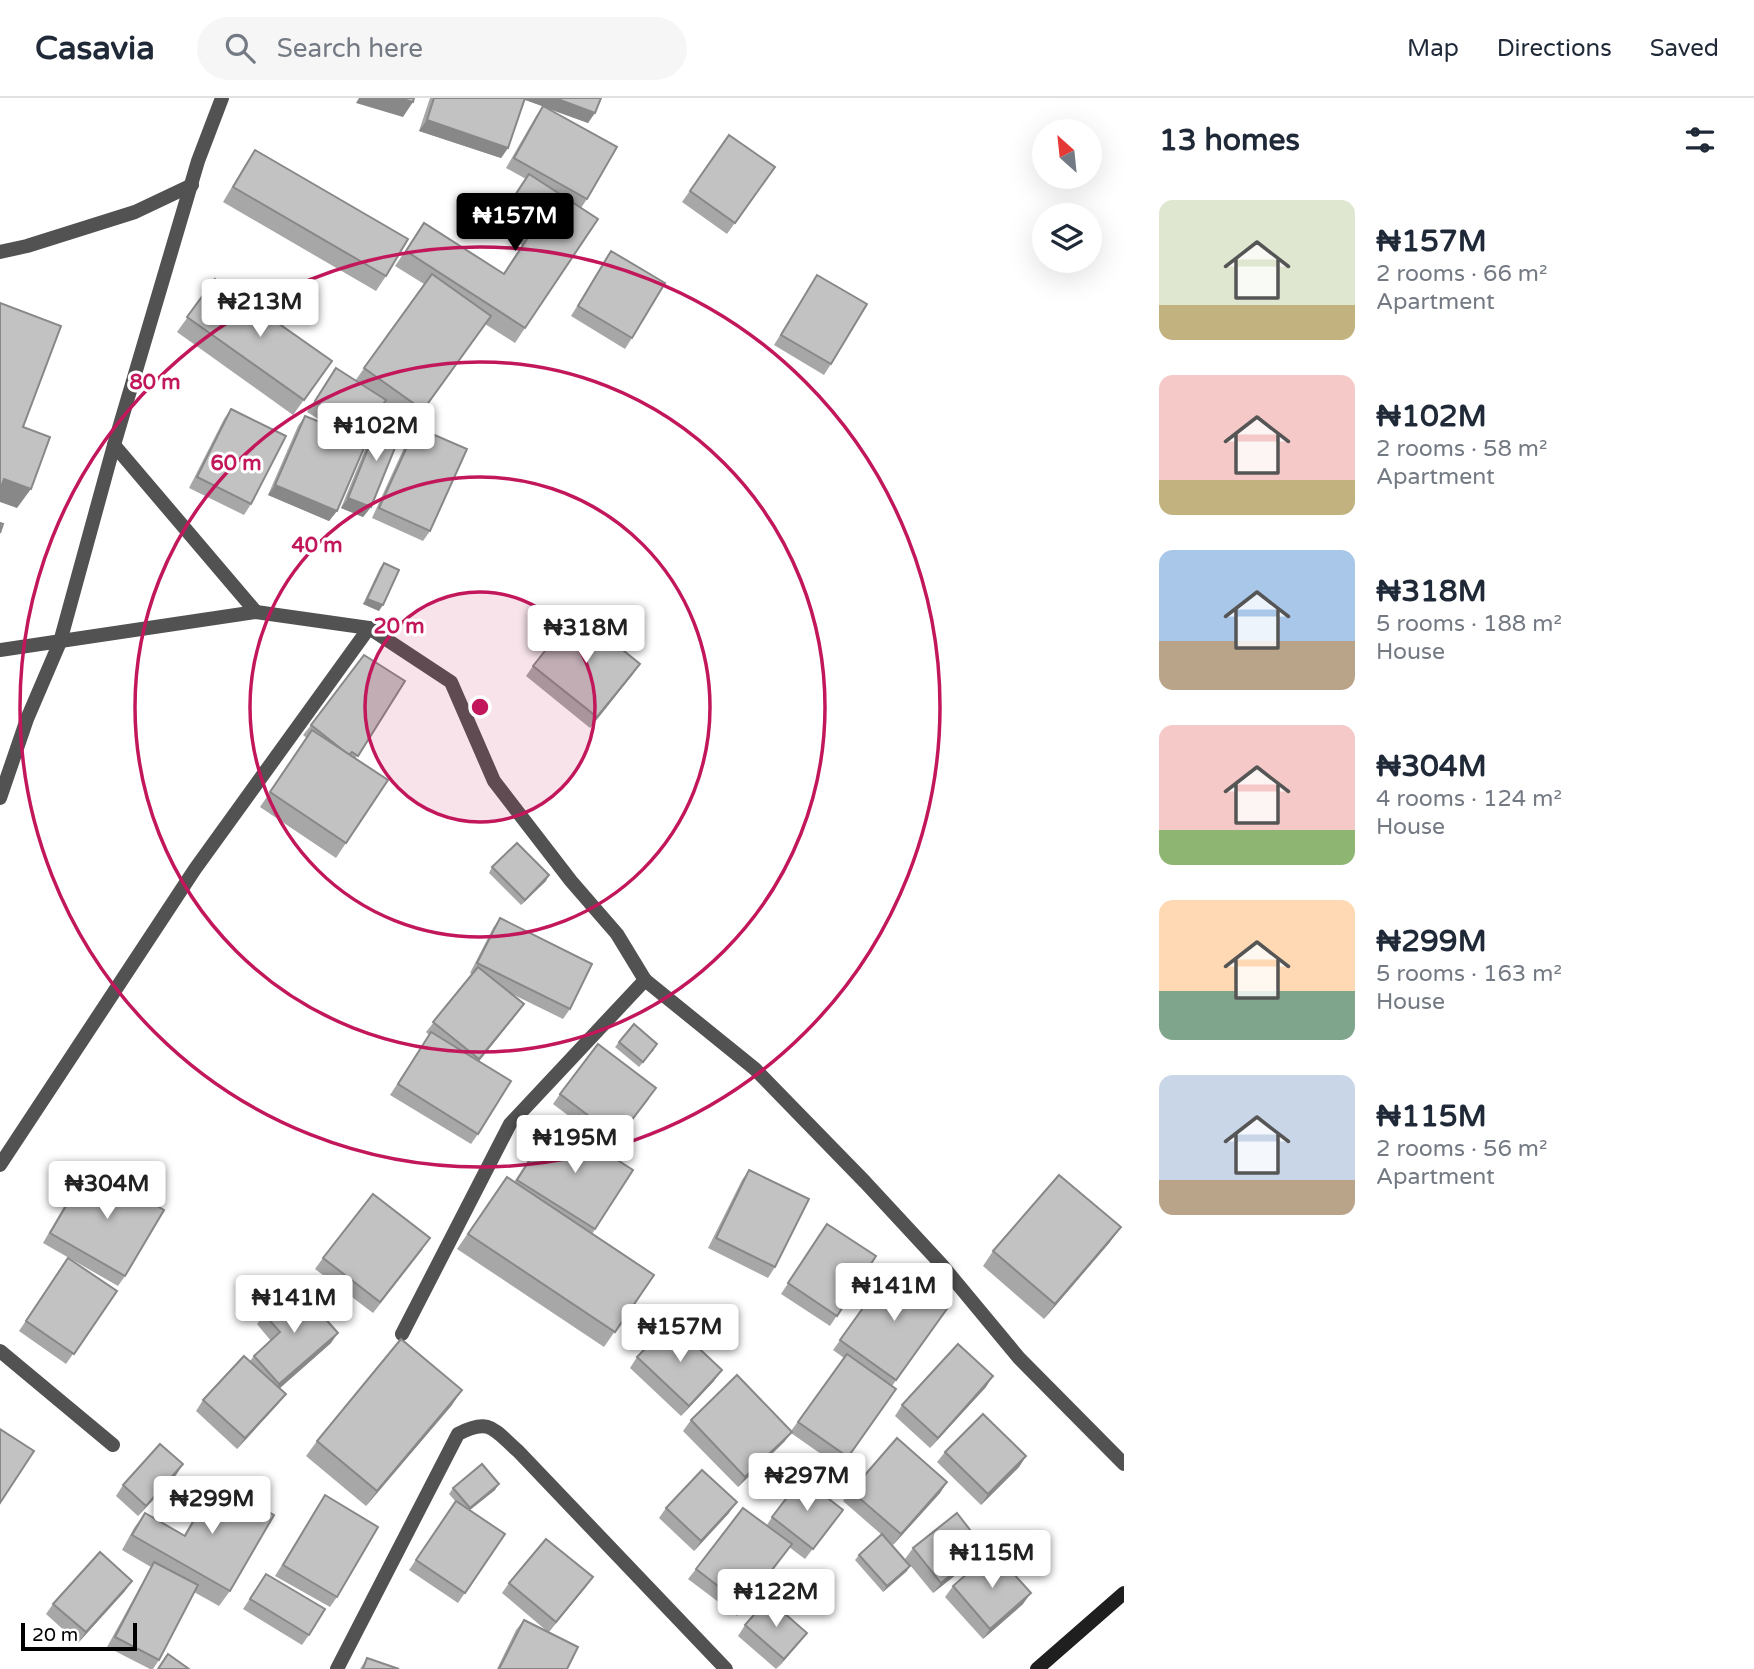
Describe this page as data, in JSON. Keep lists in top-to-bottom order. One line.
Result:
{"scale_bar":"20 m","north":"top left","page":{"header":"Casavia","search":"Search here","nav":["Map","Directions","Saved"],"heading":"13 homes","list":[{"name":"₦157M","note":"2 rooms · 66 m² · Apartment"},{"name":"₦102M","note":"2 rooms · 58 m² · Apartment"},{"name":"₦318M","note":"5 rooms · 188 m² · House"},{"name":"₦304M","note":"4 rooms · 124 m² · House"},{"name":"₦299M","note":"5 rooms · 163 m² · House"},{"name":"₦115M","note":"2 rooms · 56 m² · Apartment"}],"price":["₦157M","₦213M","₦102M","₦318M","₦195M","₦304M","₦141M","₦141M","₦157M","₦297M","₦299M","₦115M","₦122M"],"scale":"20 m"},"rings":["80 m","60 m","40 m","20 m"]}
